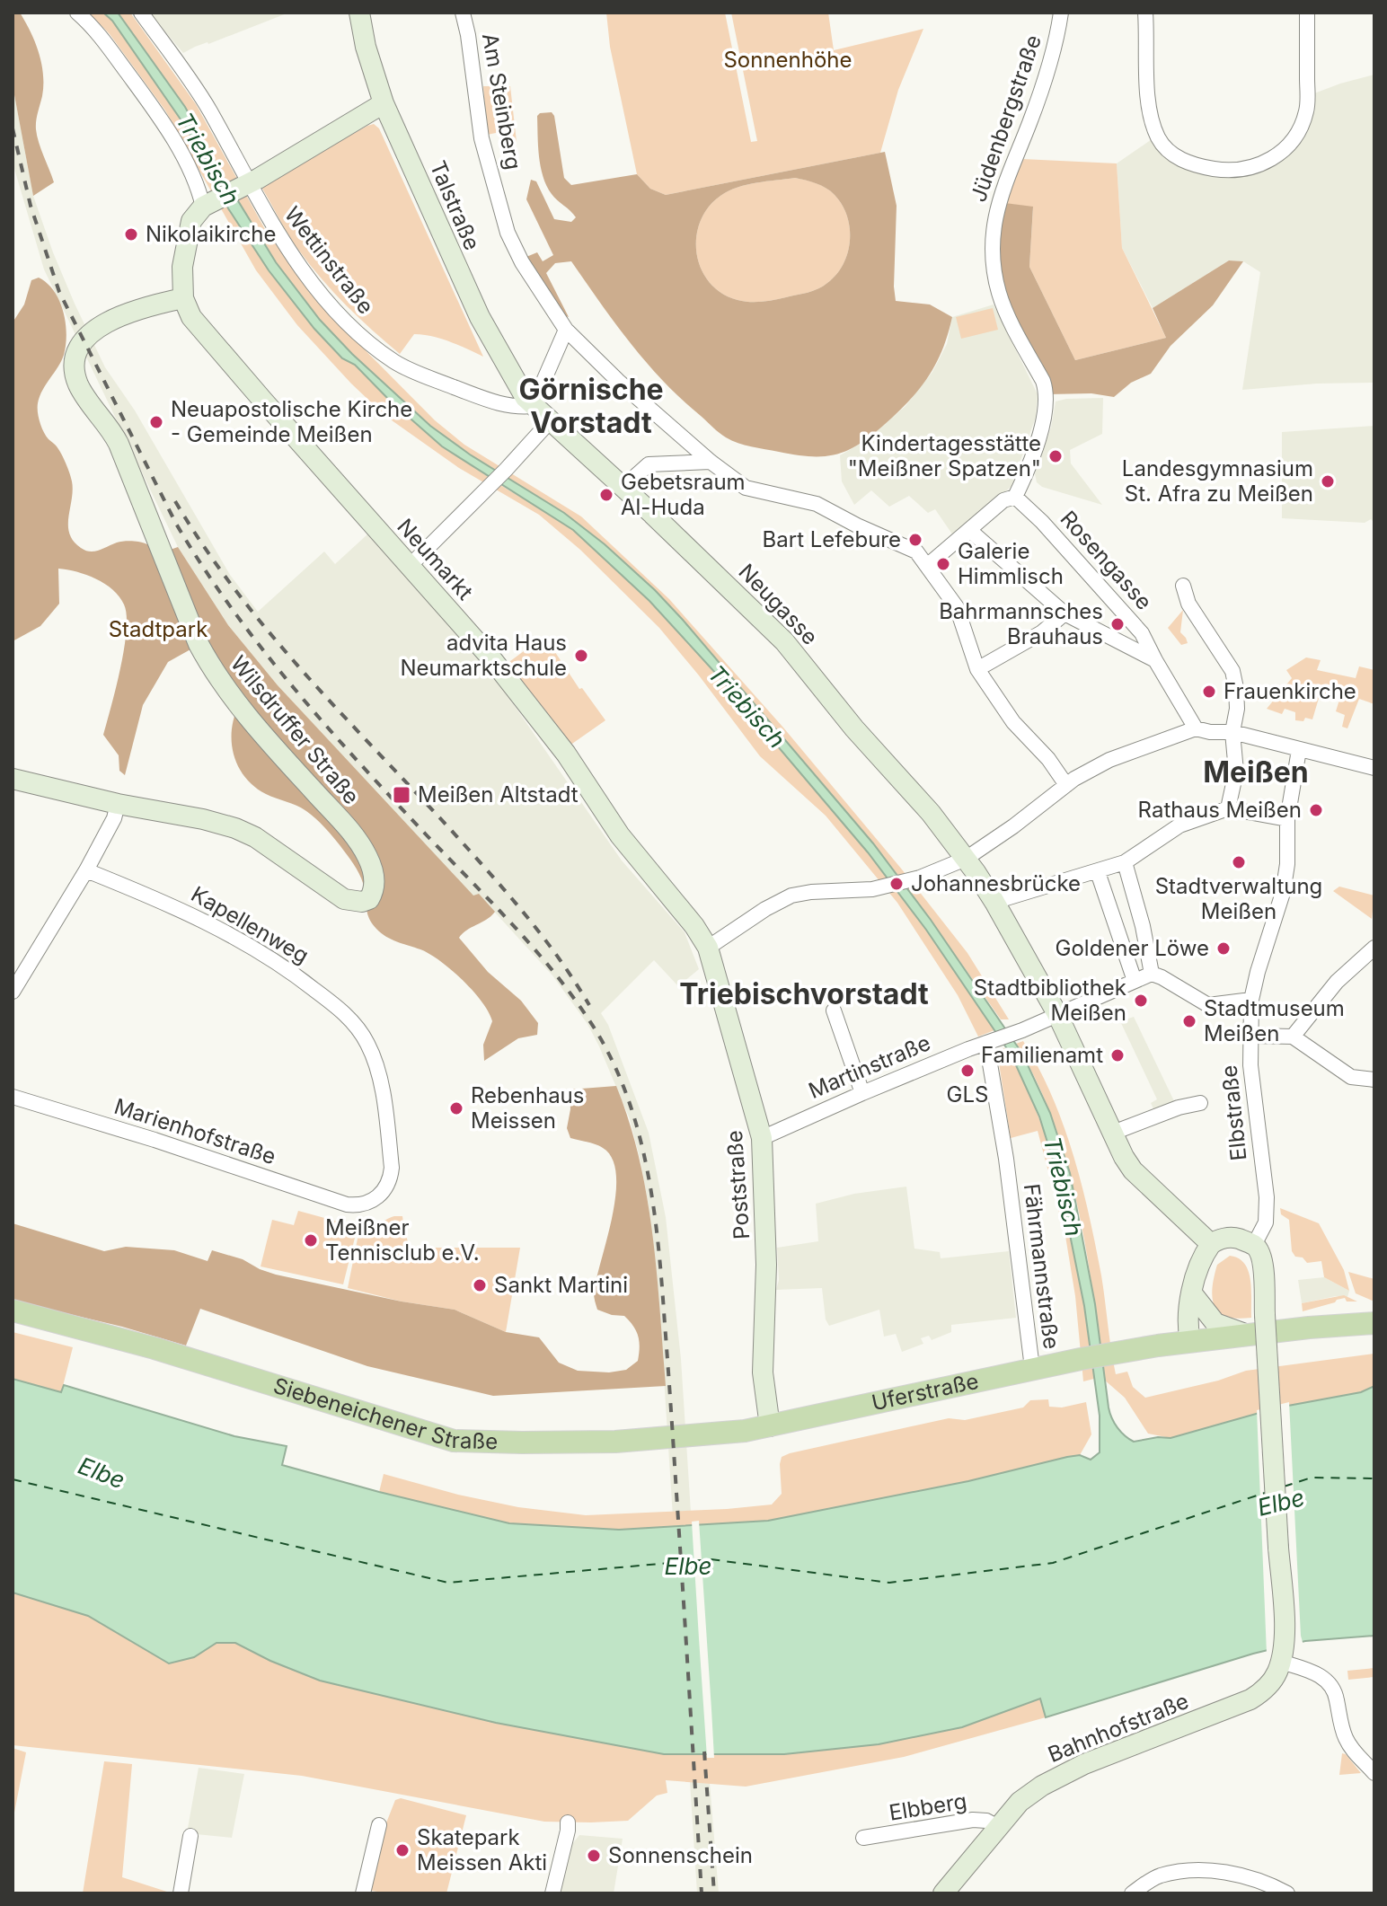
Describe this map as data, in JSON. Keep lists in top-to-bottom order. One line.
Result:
{"streets":{"main road":["Talstraße","Neumarkt","Neugasse","Wilsdruffer Straße","Poststraße","Uferstraße","Siebeneichener Straße","Bahnhofstraße"],"street":["Am Steinberg","Jüdenbergstraße","Wettinstraße","Rosengasse","Kapellenweg","Martinstraße","Elbstraße","Marienhofstraße","Fährmannstraße","Elbberg"]},"crossings":[["Jüdenbergstraße","Rosengasse"],["Talstraße","Wettinstraße"],["Talstraße","Neugasse"],["Wettinstraße","Neugasse"],["Neumarkt","Wilsdruffer Straße"],["Neumarkt","Poststraße"],["Neugasse","Martinstraße"],["Kapellenweg","Marienhofstraße"],["Martinstraße","Poststraße"],["Martinstraße","Fährmannstraße"],["Poststraße","Uferstraße"],["Poststraße","Siebeneichener Straße"],["Fährmannstraße","Uferstraße"],["Uferstraße","Siebeneichener Straße"],["Bahnhofstraße","Elbberg"]],"districts":["Görnische Vorstadt","Meißen","Triebischvorstadt"],"water":["Triebisch","Elbe"],"parks":["Sonnenhöhe","Stadtpark"],"places":{"other":["Nikolaikirche","Neuapostolische Kirche - Gemeinde Meißen","Kindertagesstätte \"Meißner Spatzen\"","Landesgymnasium St. Afra zu Meißen","Gebetsraum Al-Huda","Bart Lefebure","Galerie Himmlisch","Bahrmannsches Brauhaus","advita Haus Neumarktschule","Frauenkirche","Rathaus Meißen","Stadtverwaltung Meißen","Johannesbrücke","Goldener Löwe","Stadtbibliothek Meißen","Stadtmuseum Meißen","Familienamt","GLS","Rebenhaus Meissen","Meißner Tennisclub e.V.","Sankt Martini","Skatepark Meissen Akti","Sonnenschein"],"transit":["Meißen Altstadt"]}}
